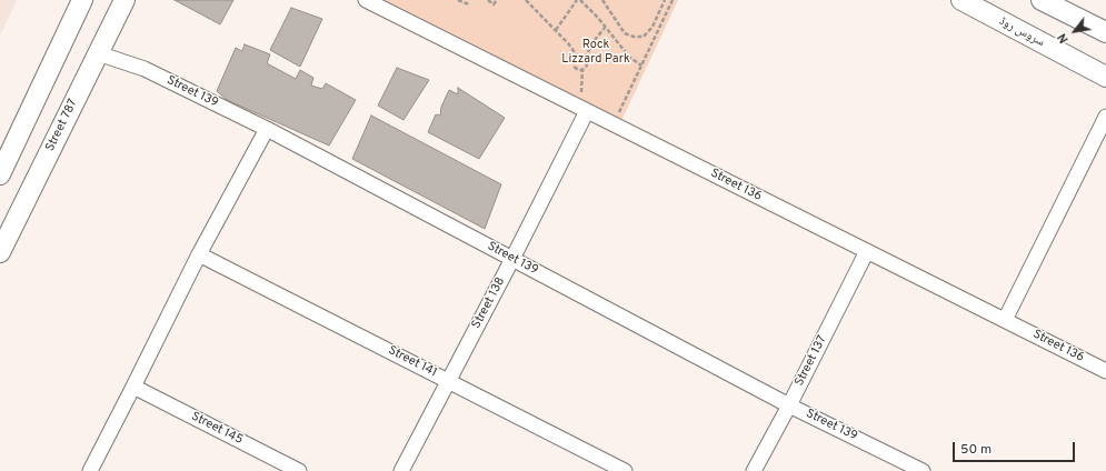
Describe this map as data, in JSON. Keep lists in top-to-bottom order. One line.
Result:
{"streets":{"main road":["سروس روڈ","Street 787"],"street":["Street 139","Street 136","Street 138","Street 137","Street 141","Street 145"]},"crossings":[["Street 139","Street 787"],["Street 139","Street 138"],["Street 139","Street 137"],["Street 136","Street 138"],["Street 136","Street 137"],["Street 138","Street 141"]],"parks":["Rock Lizzard Park"],"scale_bar":"50 m","north":"bottom left"}
